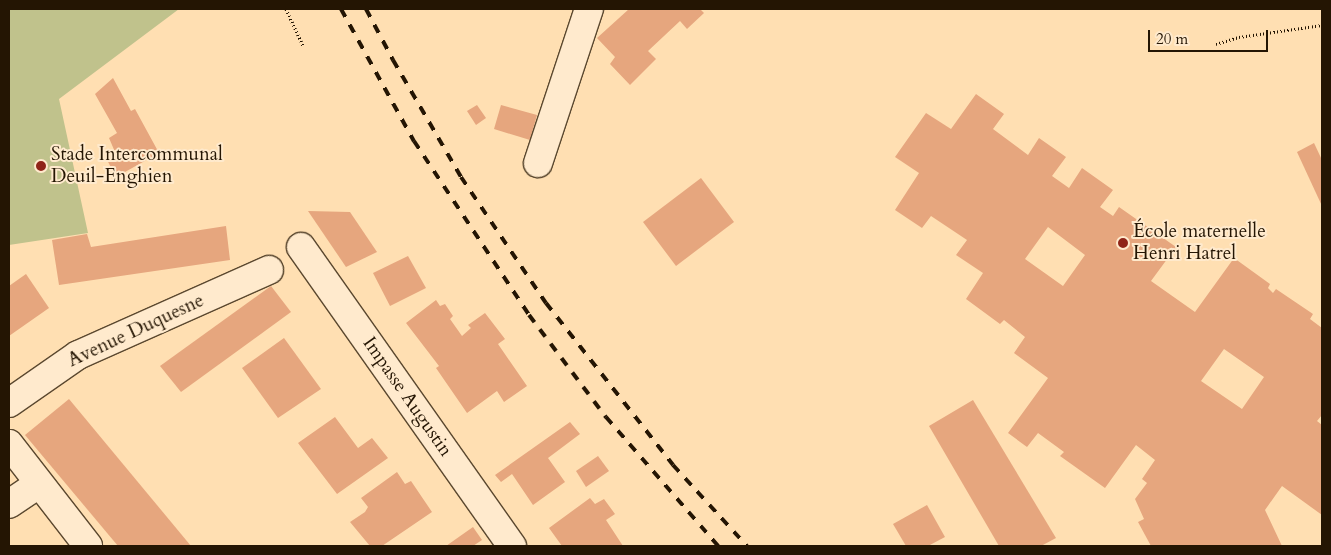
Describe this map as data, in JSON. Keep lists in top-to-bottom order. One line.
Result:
{"streets":{"street":["Avenue Duquesne","Impasse Augustin"]},"places":["Stade Intercommunal Deuil-Enghien","École maternelle Henri Hatrel"],"scale_bar":"20 m"}
